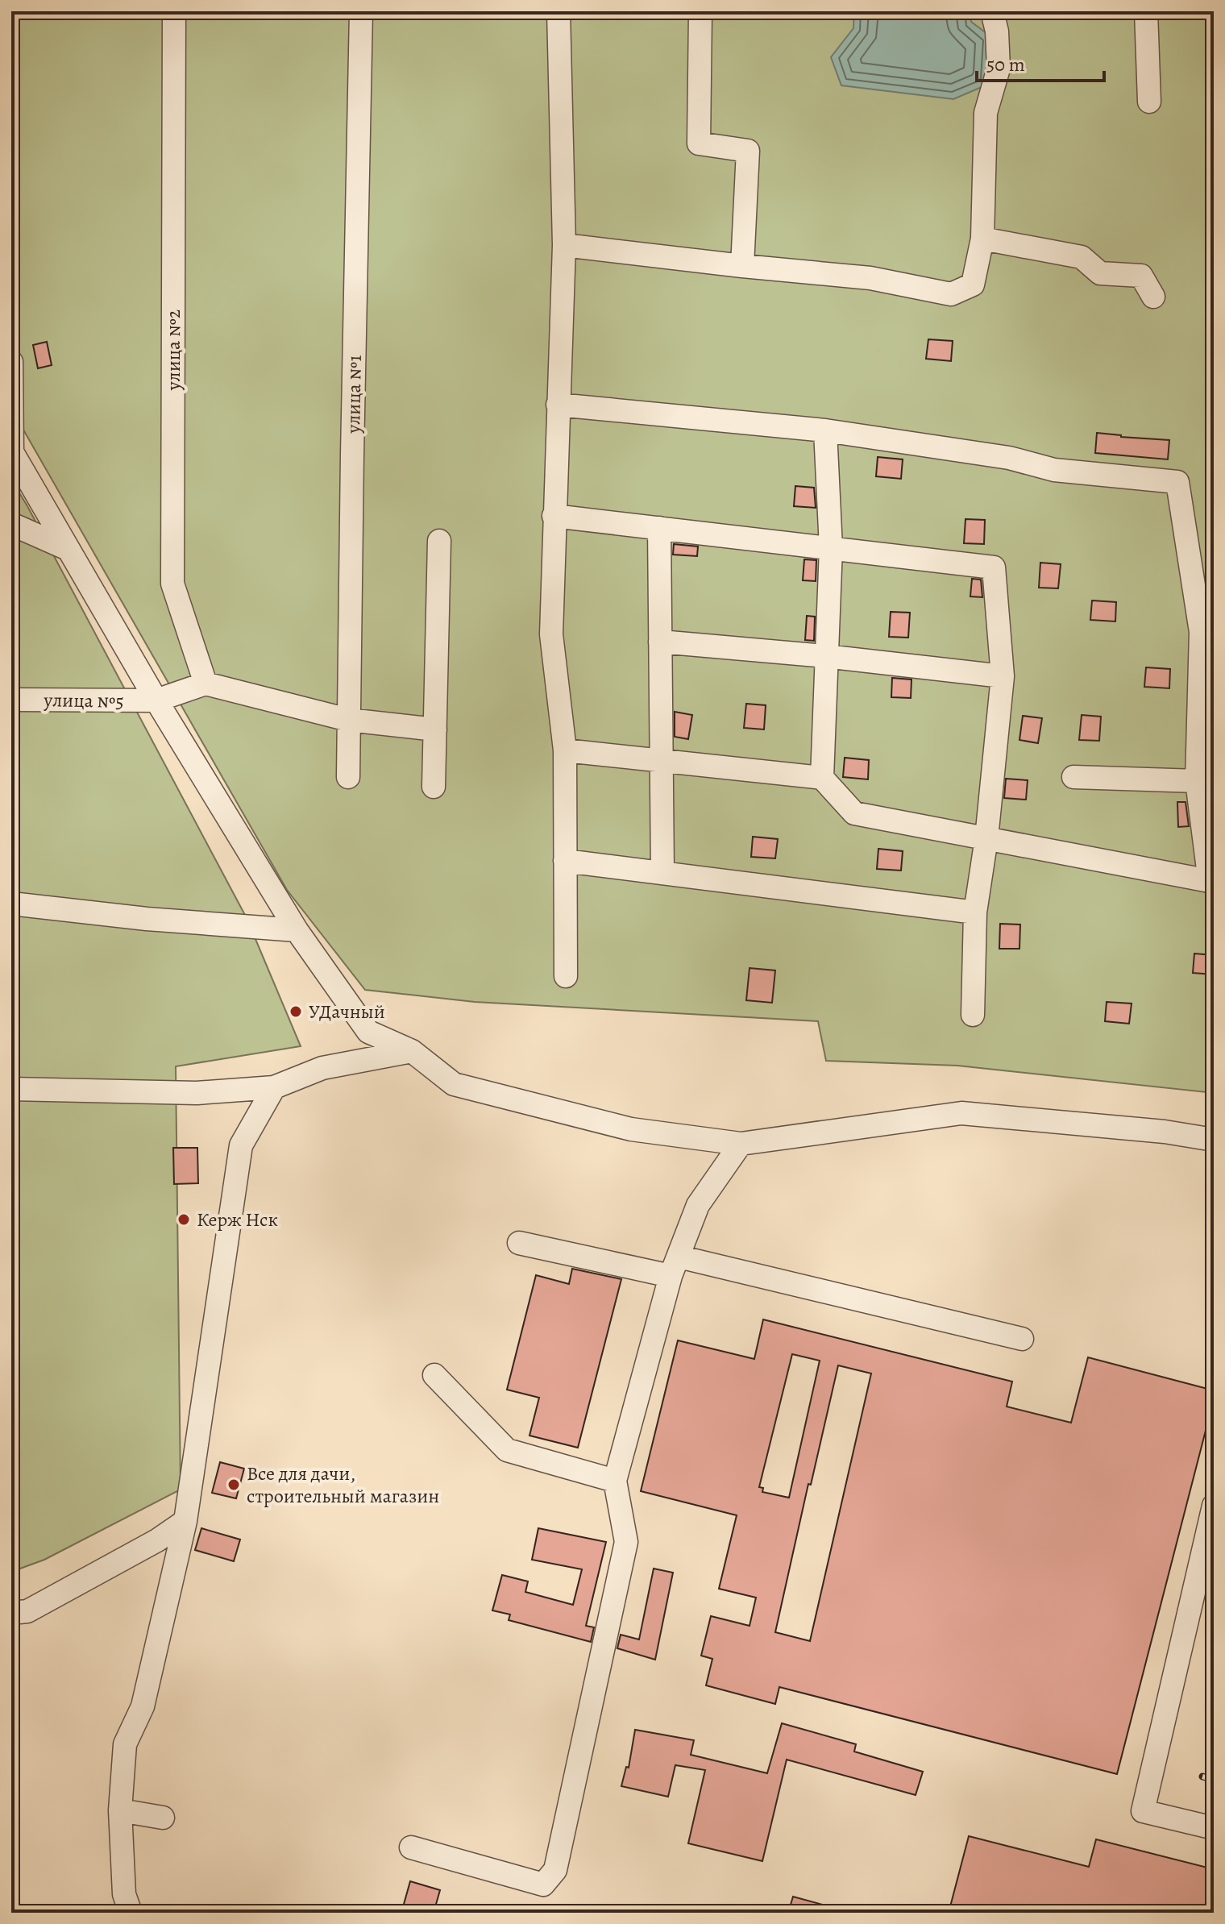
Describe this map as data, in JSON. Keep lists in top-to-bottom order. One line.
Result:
{"streets":{"street":["улица №2","улица №1","улица №5"]},"crossings":[["улица №2","улица №5"]],"places":["УДачный","Керж Нск","Все для дачи, строительный магазин"],"scale_bar":"50 m"}
